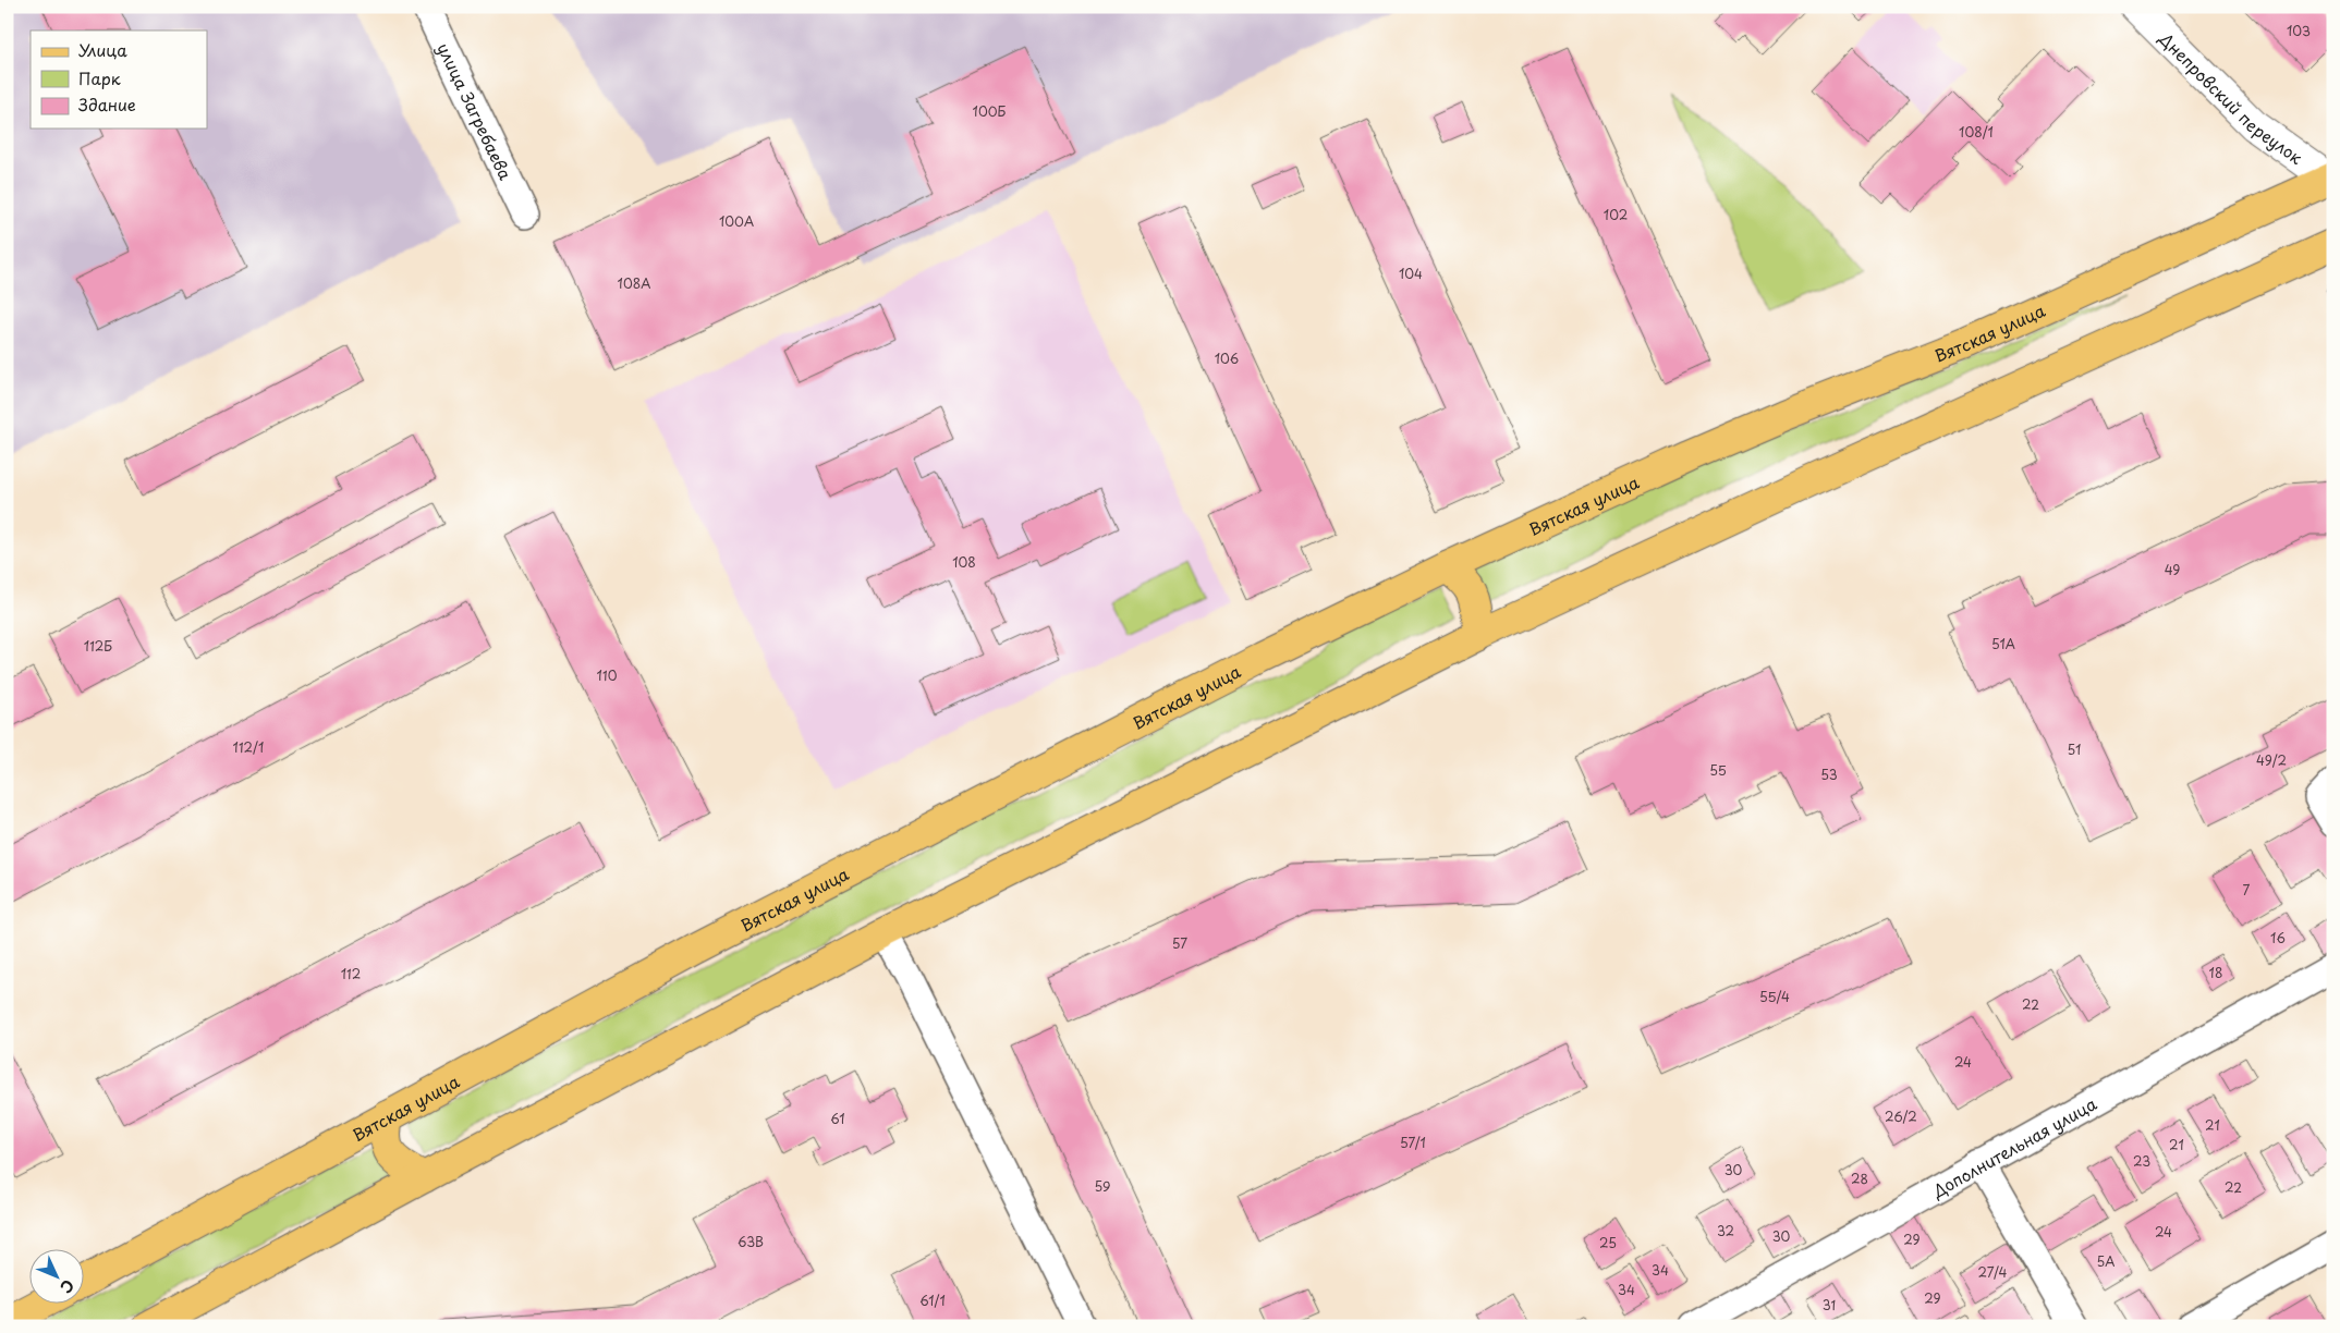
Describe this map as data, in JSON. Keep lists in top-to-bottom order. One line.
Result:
{"streets":{"main road":["Вятская улица"],"street":["Днепровский переулок","улица Загребаева","Дополнительная улица"]},"crossings":[["Днепровский переулок","Вятская улица"]],"house_numbers":["103","100Б","108/1","102","100А","104","108А","106","108","49","51А","112Б","110","112/1","51","49/2","55","53","7","16","57","18","112","55/4","22","24","26/2","61","21","57/1","21","23","30","28","59","22","32","24","30","29","63В","25","5А","34","27/4","34","29","61/1","31"],"legend":["Улица","Парк","Здание"],"north":"bottom right"}
